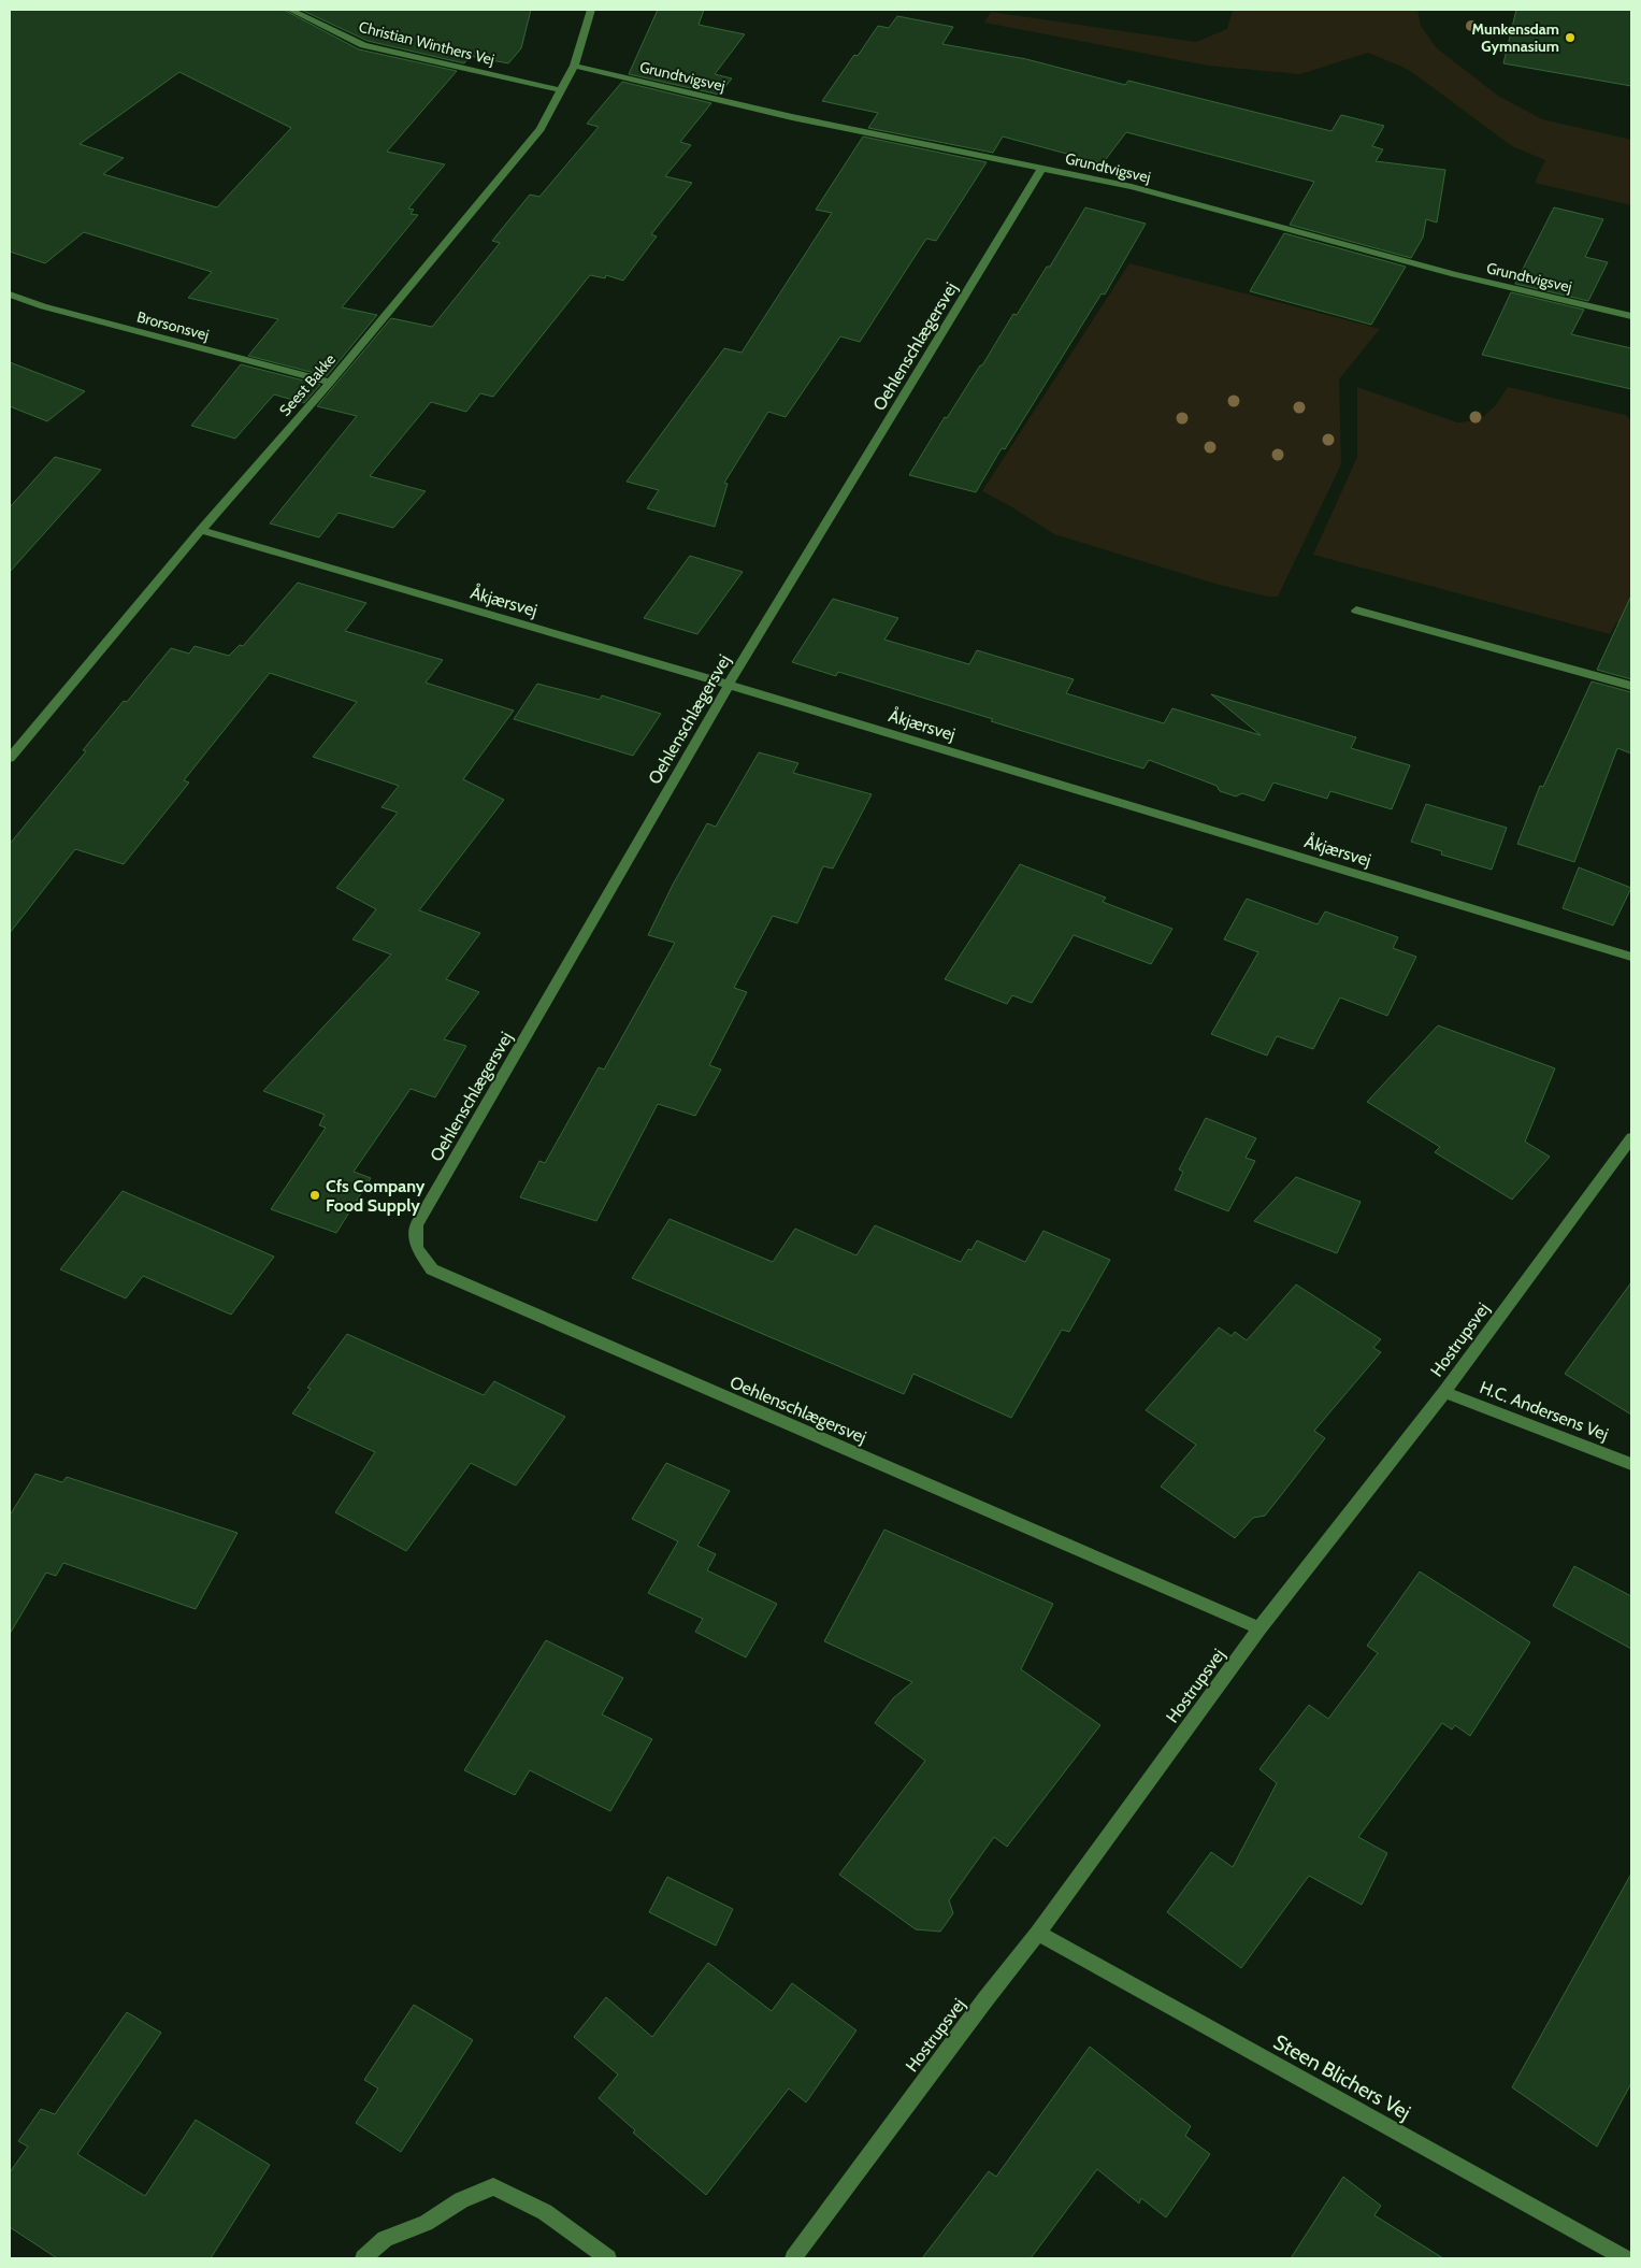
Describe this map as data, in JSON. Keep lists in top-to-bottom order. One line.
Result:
{"streets":{"street":["Christian Winthers Vej","Grundtvigsvej","Brorsonsvej","Oehlenschlægersvej","Seest Bakke","Åkjærsvej","Hostrupsvej","H.C. Andersens Vej","Steen Blichers Vej"]},"crossings":[["Christian Winthers Vej","Seest Bakke"],["Grundtvigsvej","Oehlenschlægersvej"],["Grundtvigsvej","Seest Bakke"],["Brorsonsvej","Seest Bakke"],["Oehlenschlægersvej","Åkjærsvej"],["Oehlenschlægersvej","Hostrupsvej"],["Seest Bakke","Åkjærsvej"],["Hostrupsvej","H.C. Andersens Vej"],["Hostrupsvej","Steen Blichers Vej"]],"places":["Munkensdam Gymnasium","Cfs Company Food Supply"]}
